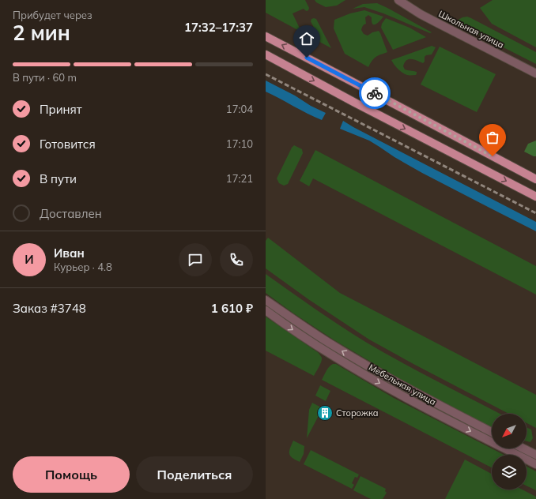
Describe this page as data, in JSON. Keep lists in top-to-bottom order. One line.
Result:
{"streets":{"street":["Школьная улица","Мебельная улица"]},"places":{"building":["Сторожка"]},"north":"bottom left","page":{"heading":["2 мин","Прибудет через","17:32–17:37"],"panel":["Иван","Курьер · 4.8","Заказ #3748","1 610 ₽"],"bar":"В пути · 60 m","list":[["Принят","17:04"],["Готовится","17:10"],["В пути","17:21"],"Доставлен"],"round":"И","buttons":["Помощь","Поделиться"]}}
